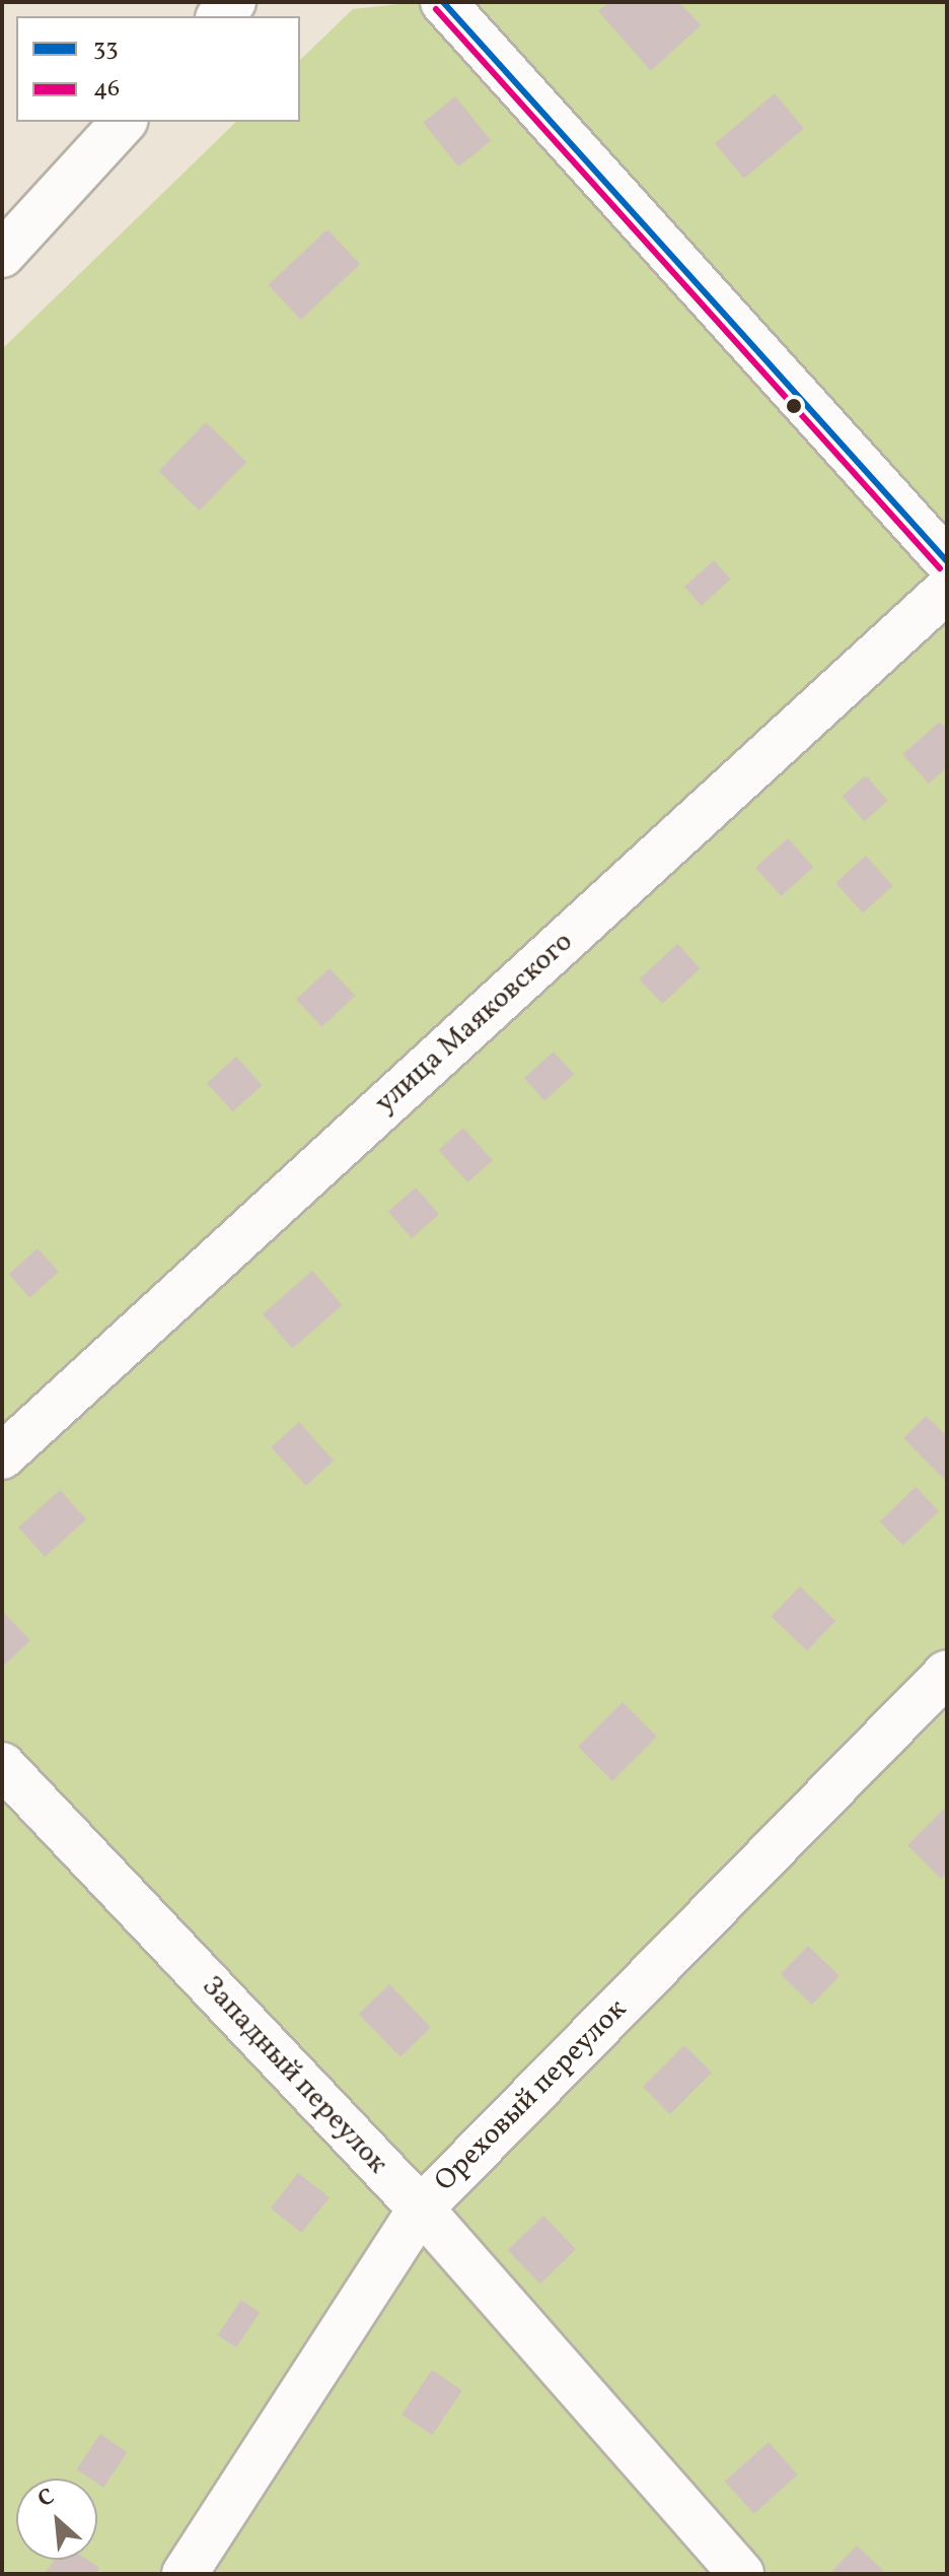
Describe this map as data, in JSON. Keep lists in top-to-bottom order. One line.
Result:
{"streets":{"street":["улица Маяковского","Западный переулок","Ореховый переулок"]},"crossings":[["Западный переулок","Ореховый переулок"]],"lines":["transit line 33","transit line 46"],"legend":["33","46"],"north":"top left"}
